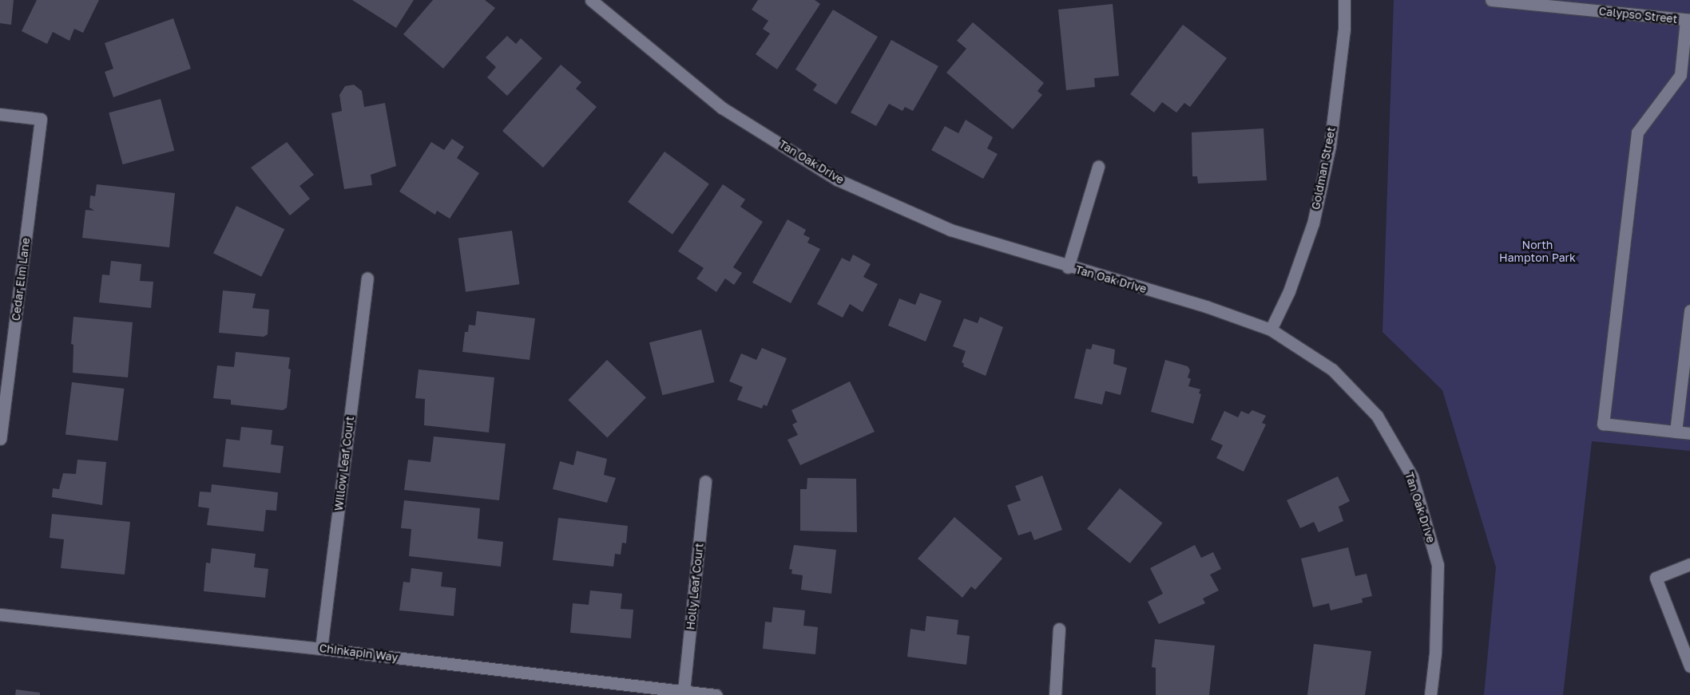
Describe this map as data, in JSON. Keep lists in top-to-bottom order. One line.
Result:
{"streets":{"street":["Calypso Street","Tan Oak Drive","Goldman Street","Cedar Elm Lane","Willow Leaf Court","Holly Leaf Court","Chinkapin Way"]},"crossings":[["Tan Oak Drive","Goldman Street"],["Willow Leaf Court","Chinkapin Way"],["Holly Leaf Court","Chinkapin Way"]],"parks":["North Hampton Park"]}
